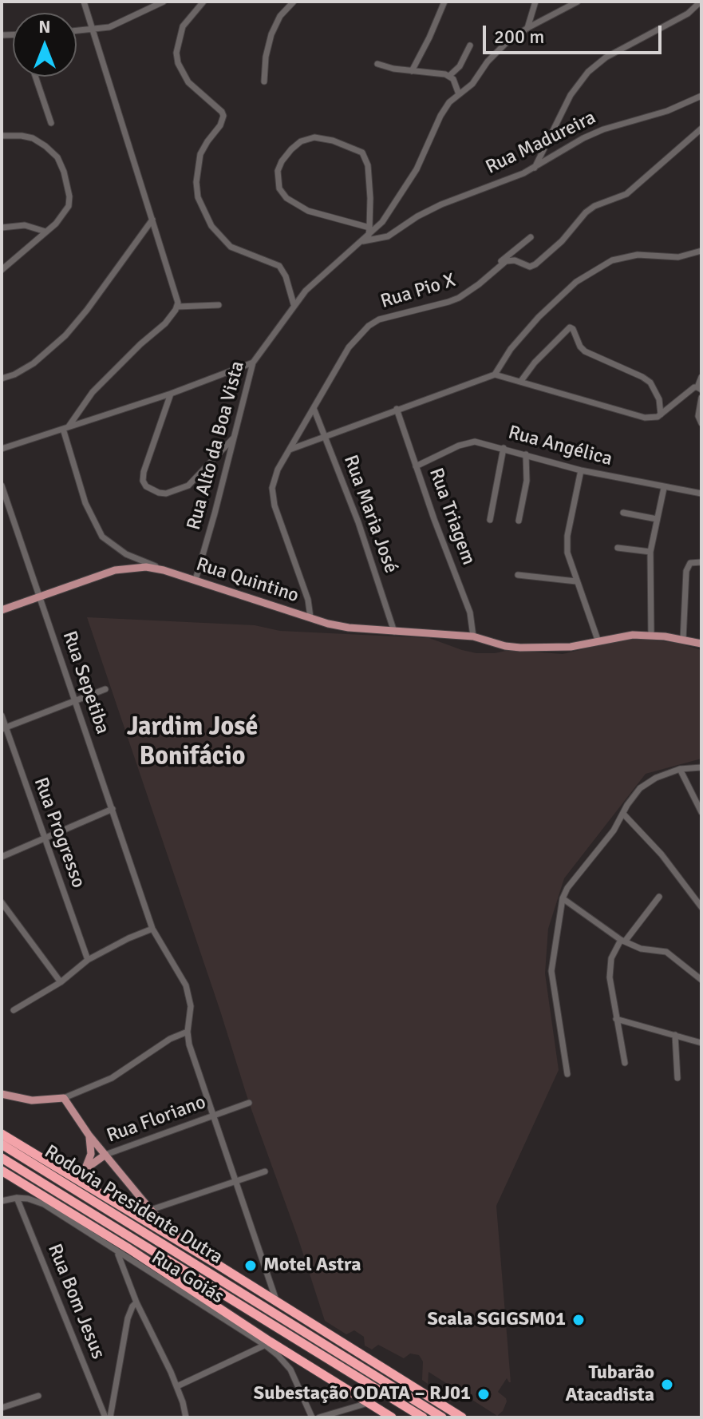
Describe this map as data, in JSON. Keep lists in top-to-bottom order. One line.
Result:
{"streets":{"highway":["Rodovia Presidente Dutra"],"main road":["Rua Quintino","Rua Floriano"],"street":["Rua Madureira","Rua Pio X","Rua Alto da Boa Vista","Rua Angélica","Rua Maria José","Rua Triagem","Rua Sepetiba","Rua Progresso","Rua Goiás","Rua Bom Jesus"]},"crossings":[["Rua Madureira","Rua Alto da Boa Vista"],["Rua Pio X","Rua Maria José"],["Rua Pio X","Rua Quintino"],["Rua Alto da Boa Vista","Rua Quintino"],["Rua Angélica","Rua Triagem"],["Rua Maria José","Rua Quintino"],["Rua Triagem","Rua Quintino"],["Rua Goiás","Rua Bom Jesus"]],"districts":["Jardim José Bonifácio"],"places":["Motel Astra","Scala SGIGSM01","Tubarão Atacadista","Subestação ODATA – RJ01"],"scale_bar":"200 m","north":"top"}
